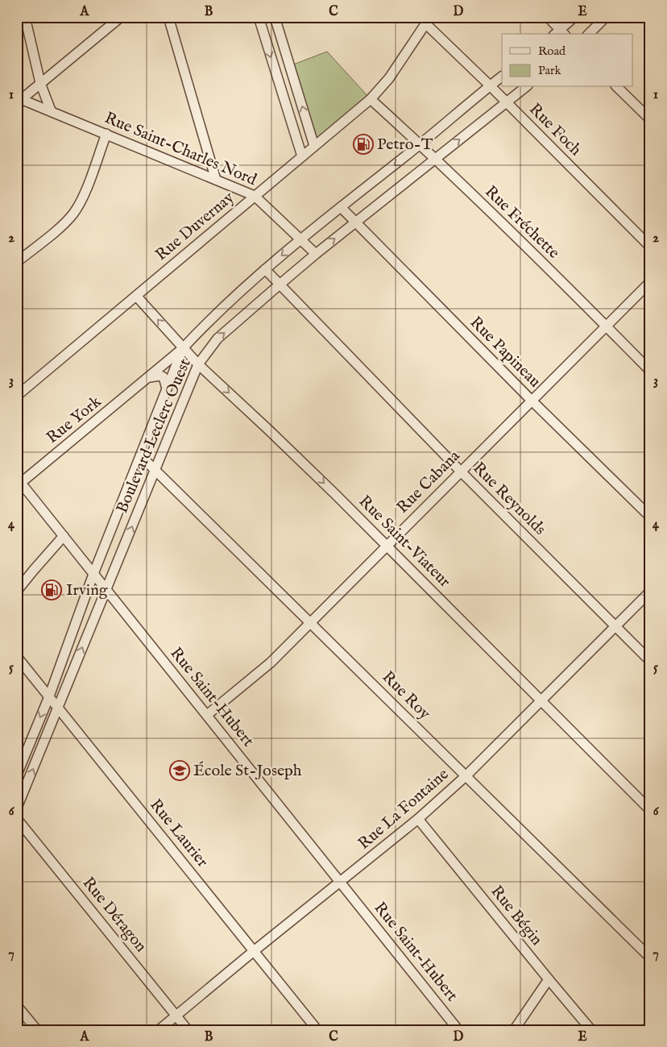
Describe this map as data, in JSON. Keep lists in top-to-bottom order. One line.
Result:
{"streets":{"street":["Rue Foch","Rue Saint-Charles Nord","Rue Fréchette","Rue Duvernay","Rue Papineau","Rue York","Boulevard Leclerc Ouest","Rue Cabana","Rue Reynolds","Rue Saint-Viateur","Rue Roy","Rue Saint-Hubert","Rue La Fontaine","Rue Laurier","Rue Déragon","Rue Bégin"]},"crossings":[["Rue Foch","Rue Duvernay"],["Rue Foch","Boulevard Leclerc Ouest"],["Rue Saint-Charles Nord","Rue Duvernay"],["Rue Saint-Charles Nord","Boulevard Leclerc Ouest"],["Rue Fréchette","Rue Duvernay"],["Rue Fréchette","Boulevard Leclerc Ouest"],["Rue Fréchette","Rue Cabana"],["Rue Duvernay","Rue Saint-Viateur"],["Rue Papineau","Boulevard Leclerc Ouest"],["Rue Papineau","Rue Cabana"],["Rue York","Boulevard Leclerc Ouest"],["Rue York","Rue Saint-Viateur"],["Rue York","Rue Saint-Hubert"],["Boulevard Leclerc Ouest","Rue Reynolds"],["Boulevard Leclerc Ouest","Rue Saint-Viateur"],["Boulevard Leclerc Ouest","Rue Roy"],["Boulevard Leclerc Ouest","Rue Saint-Hubert"],["Boulevard Leclerc Ouest","Rue Laurier"],["Rue Cabana","Rue Reynolds"],["Rue Cabana","Rue Saint-Viateur"],["Rue Cabana","Rue Roy"],["Rue Cabana","Rue Saint-Hubert"],["Rue Reynolds","Rue La Fontaine"],["Rue Saint-Viateur","Rue La Fontaine"],["Rue Roy","Rue La Fontaine"],["Rue Saint-Hubert","Rue La Fontaine"],["Rue La Fontaine","Rue Laurier"],["Rue La Fontaine","Rue Déragon"],["Rue La Fontaine","Rue Bégin"]],"places":{"fuel station":["Petro-T","Irving"],"school or university":["École St-Joseph"]},"legend":["Road","Park"],"grid":{"columns":["A","B","C","D","E"],"rows":["1","2","3","4","5","6","7"]}}
